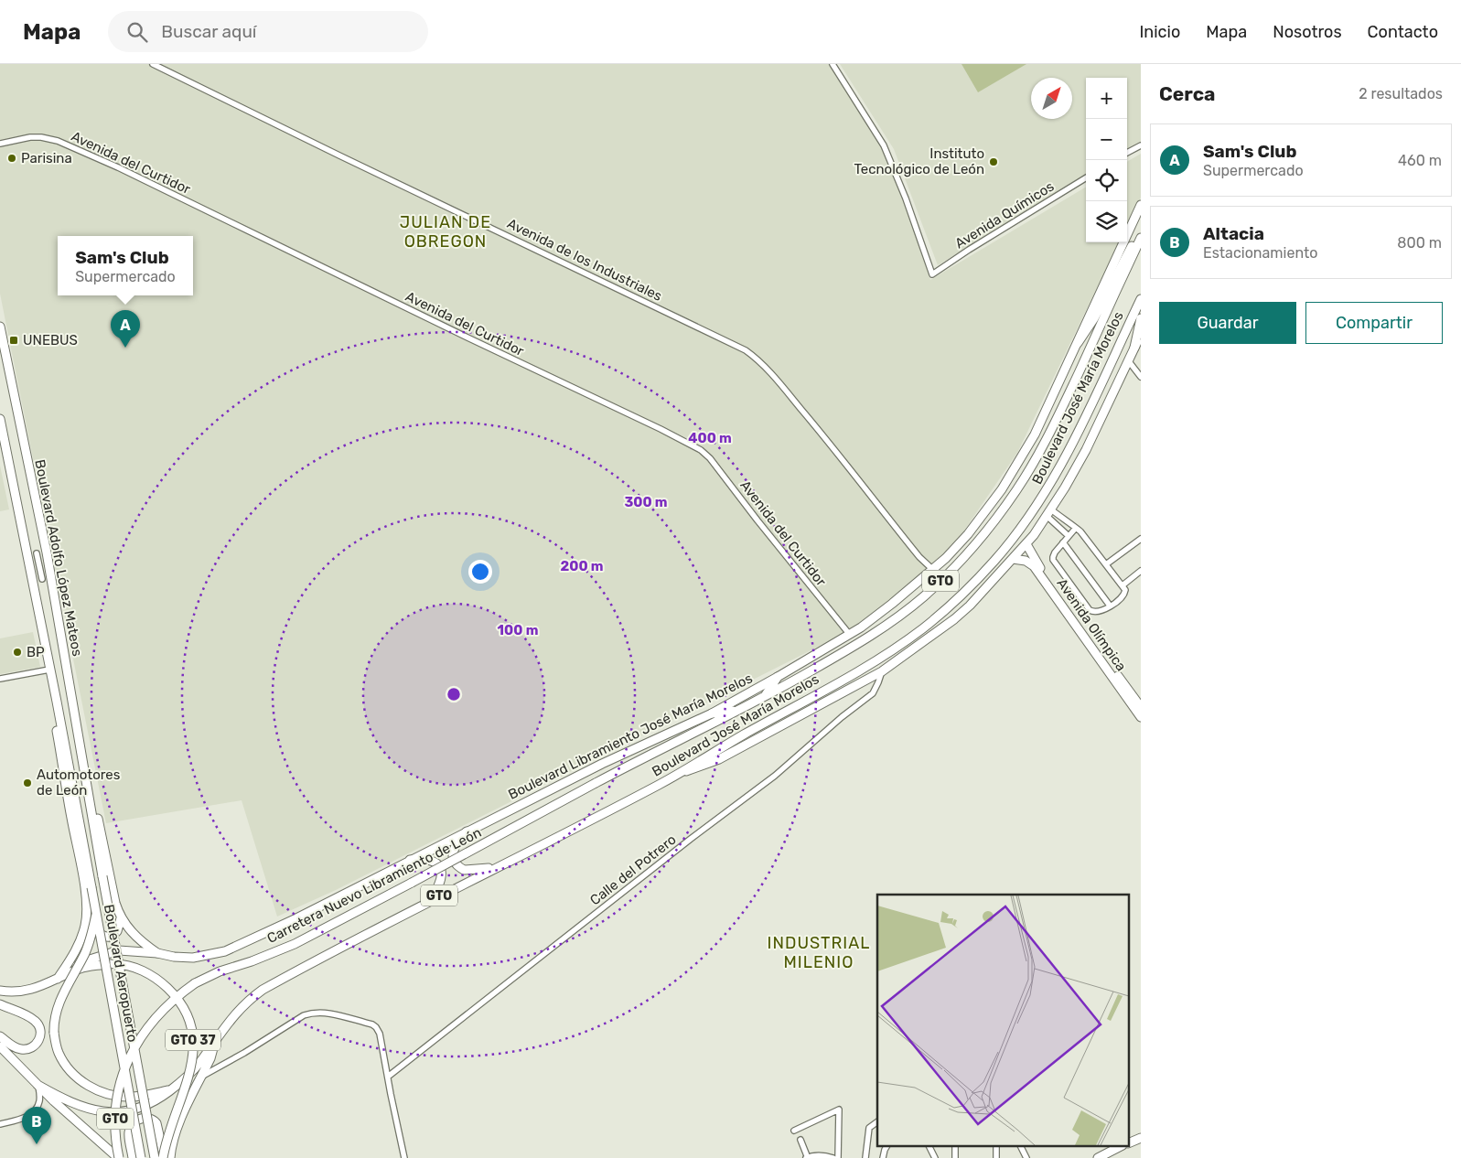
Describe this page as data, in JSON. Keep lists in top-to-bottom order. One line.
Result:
{"streets":{"main road":["Boulevard José María Morelos","Boulevard Adolfo López Mateos","GTO","Avenida Olímpica","Boulevard Libramiento José María Morelos","Carretera Nuevo Libramiento de León","Boulevard Aeropuerto","GTO 37"],"street":["Avenida del Curtidor","Avenida Químicos","Avenida de los Industriales","Calle del Potrero"]},"crossings":[["Avenida del Curtidor","Boulevard Libramiento José María Morelos"],["Avenida de los Industriales","Boulevard Libramiento José María Morelos"],["Boulevard José María Morelos","GTO"],["Boulevard José María Morelos","Carretera Nuevo Libramiento de León"],["Boulevard Adolfo López Mateos","Boulevard Aeropuerto"],["Boulevard Libramiento José María Morelos","GTO 37"]],"districts":["JULIAN DE OBREGON","INDUSTRIAL MILENIO"],"places":{"other":["Parisina","Instituto Tecnológico de León","BP","Automotores de León"],"transit":["UNEBUS"]},"north":"top right","page":{"header":"Mapa","search":"Buscar aquí","nav":["Inicio","Mapa","Nosotros","Contacto"],"heading":["Cerca","2 resultados"],"map_buttons":["+","−"],"list":[{"mark":"A","name":"Sam's Club","note":"Supermercado","value":"460 m"},{"mark":"B","name":"Altacia","note":"Estacionamiento","value":"800 m"}],"popup":["Sam's Club","Supermercado"],"buttons":["Guardar","Compartir"],"pins":["A","B"]},"rings":["400 m","300 m","200 m","100 m"]}
